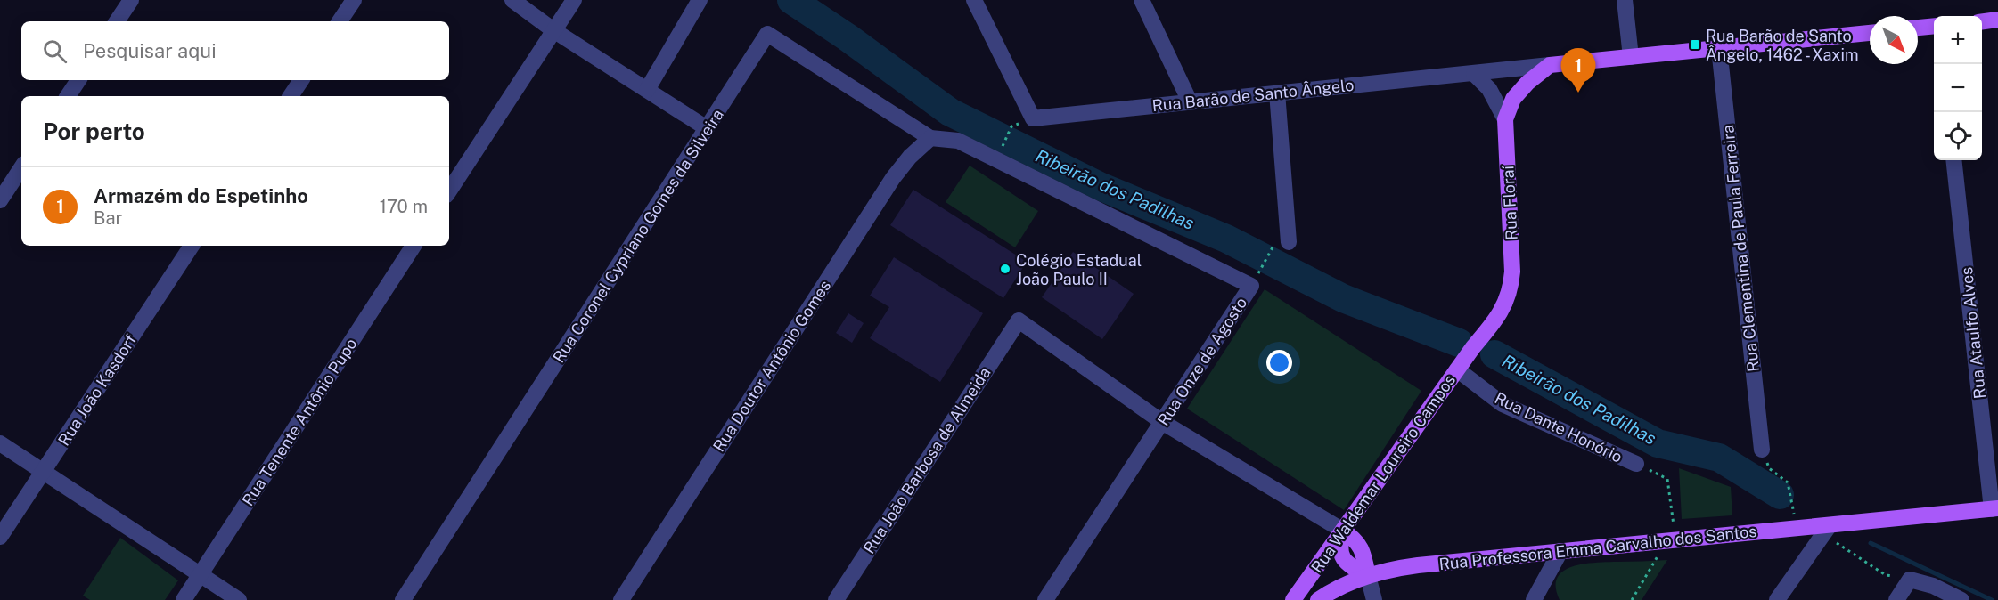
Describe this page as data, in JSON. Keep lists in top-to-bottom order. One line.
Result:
{"streets":{"main road":["Rua Barão de Santo Ângelo","Rua Floraí","Rua Waldemar Loureiro Campos","Rua Professora Emma Carvalho dos Santos"],"street":["Rua Coronel Cypriano Gomes da Silveira","Rua Clementina de Paula Ferreira","Rua Ataulfo Alves","Rua Onze de Agosto","Rua Doutor Antônio Gomes","Rua João Kasdorf","Rua Tenente Antônio Pupo","Rua Dante Honório","Rua João Barbosa de Almeida"]},"crossings":[["Rua Barão de Santo Ângelo","Rua Floraí"],["Rua Barão de Santo Ângelo","Rua Clementina de Paula Ferreira"],["Rua Floraí","Rua Waldemar Loureiro Campos"],["Rua Coronel Cypriano Gomes da Silveira","Rua Onze de Agosto"],["Rua Coronel Cypriano Gomes da Silveira","Rua Doutor Antônio Gomes"],["Rua Ataulfo Alves","Rua Professora Emma Carvalho dos Santos"],["Rua Onze de Agosto","Rua Doutor Antônio Gomes"],["Rua Onze de Agosto","Rua João Barbosa de Almeida"],["Rua Dante Honório","Rua Waldemar Loureiro Campos"],["Rua Waldemar Loureiro Campos","Rua Professora Emma Carvalho dos Santos"]],"water":["Ribeirão dos Padilhas"],"places":{"transit":["Rua Barão de Santo Ângelo, 1462 - Xaxim"],"other":["Colégio Estadual João Paulo II"]},"north":"bottom right","page":{"map_buttons":["+","−"],"search":"Pesquisar aqui","pins":"1","heading":"Por perto","list":[{"mark":"1","name":"Armazém do Espetinho","note":"Bar","value":"170 m"}]}}
